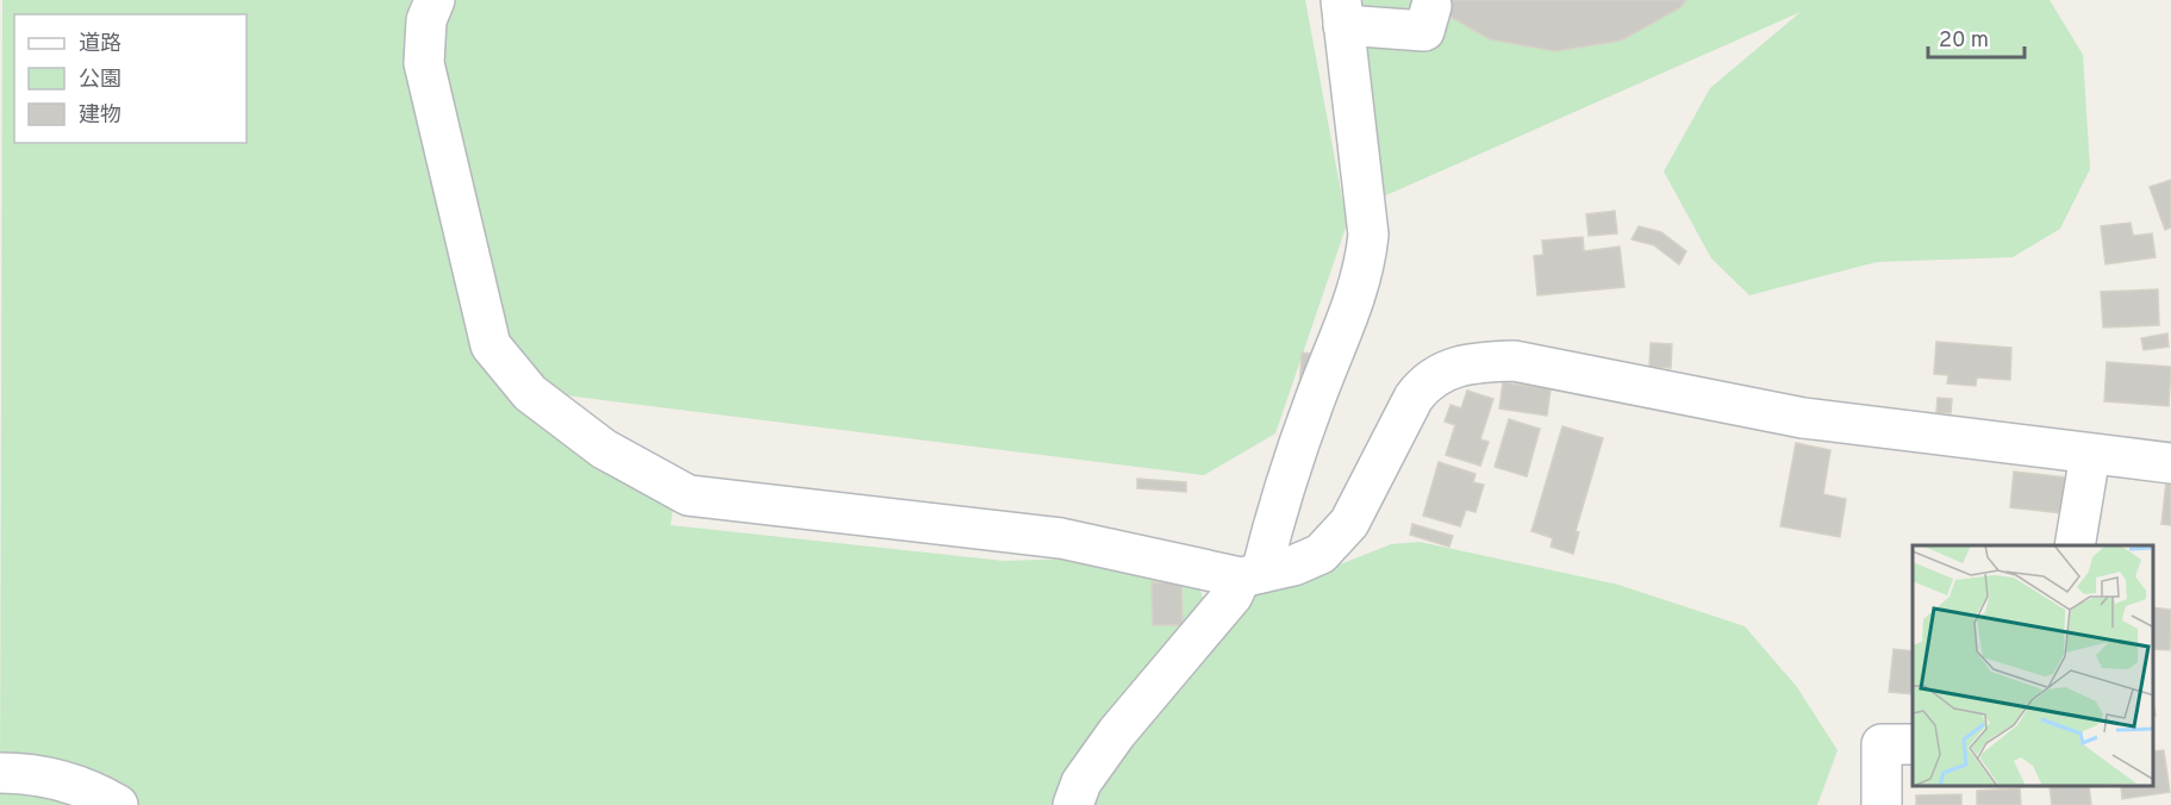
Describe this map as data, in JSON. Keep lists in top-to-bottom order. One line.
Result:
{"legend":["道路","公園","建物"],"scale_bar":"20 m"}
